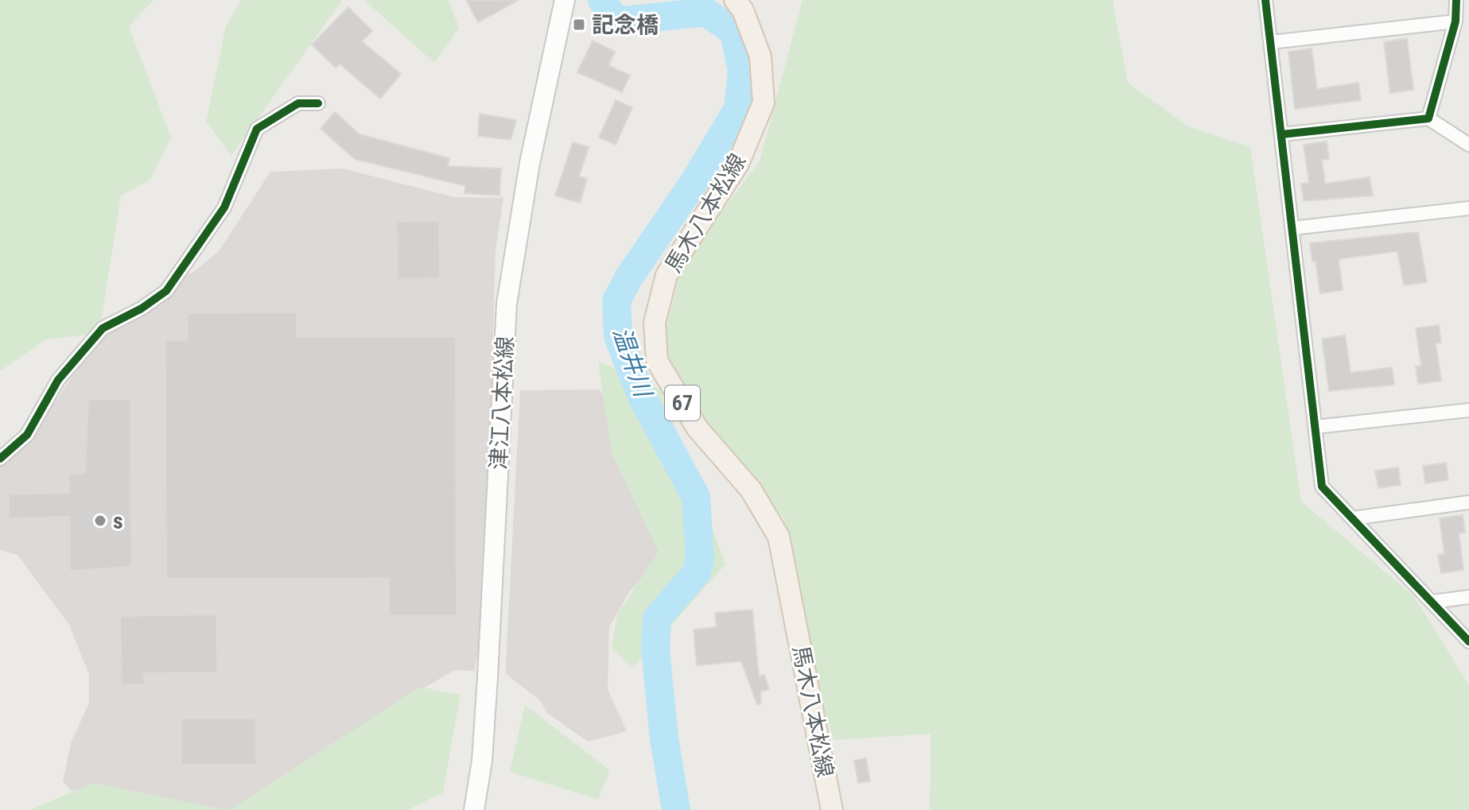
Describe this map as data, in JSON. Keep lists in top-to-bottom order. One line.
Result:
{"streets":{"main road":["馬木八本松線","津江八本松線","67"]},"water":["温井川"],"places":{"transit":["記念橋"],"other":["s"]}}
